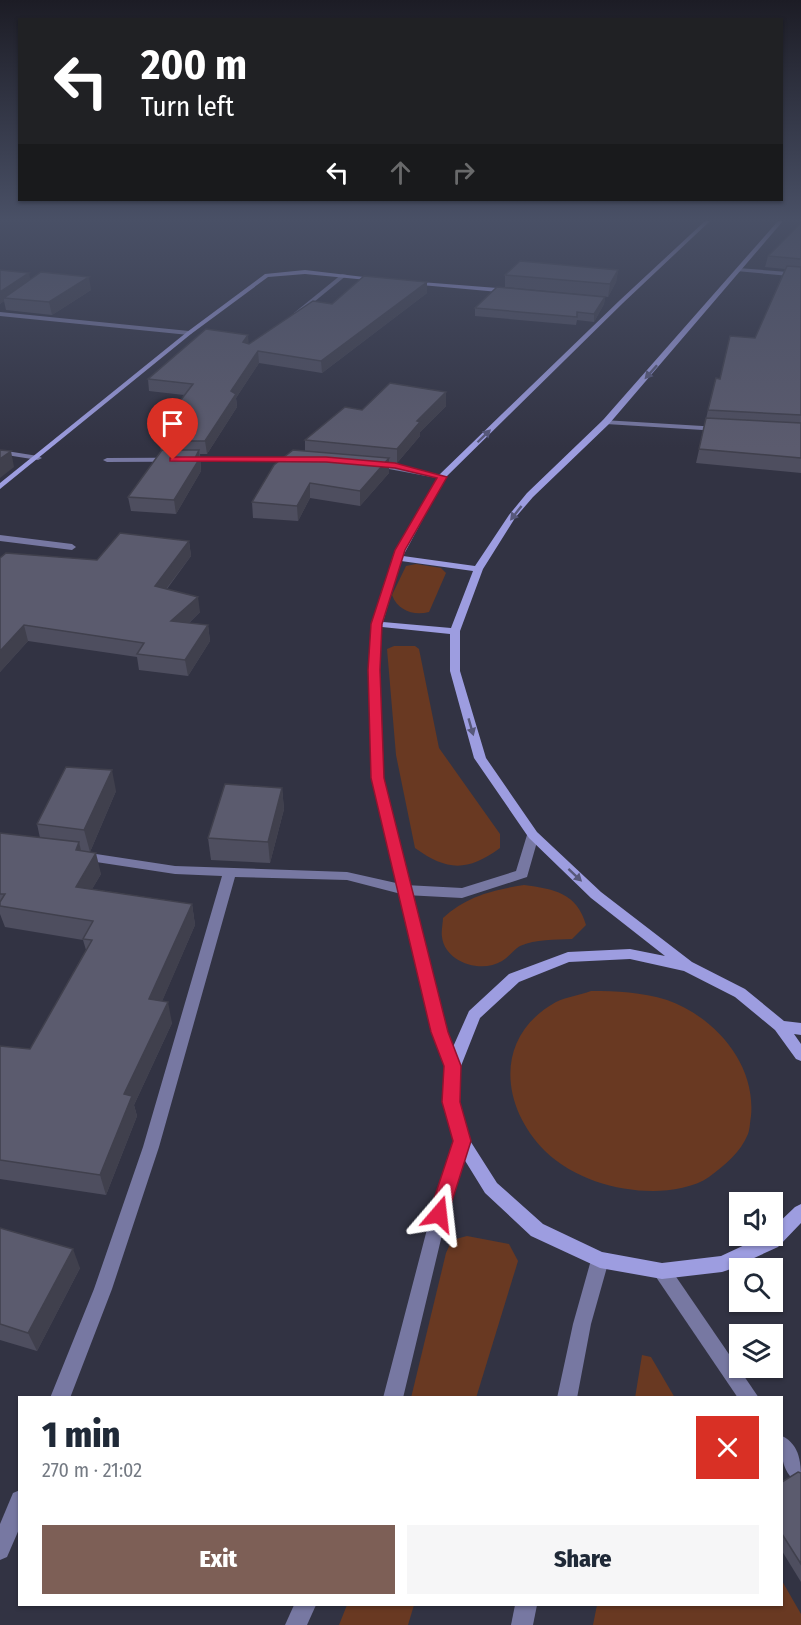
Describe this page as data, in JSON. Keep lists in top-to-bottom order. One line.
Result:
{"page":{"turn":["200 m","Turn left"],"heading":["1 min","270 m · 21:02"],"buttons":["Exit","Share"]}}
